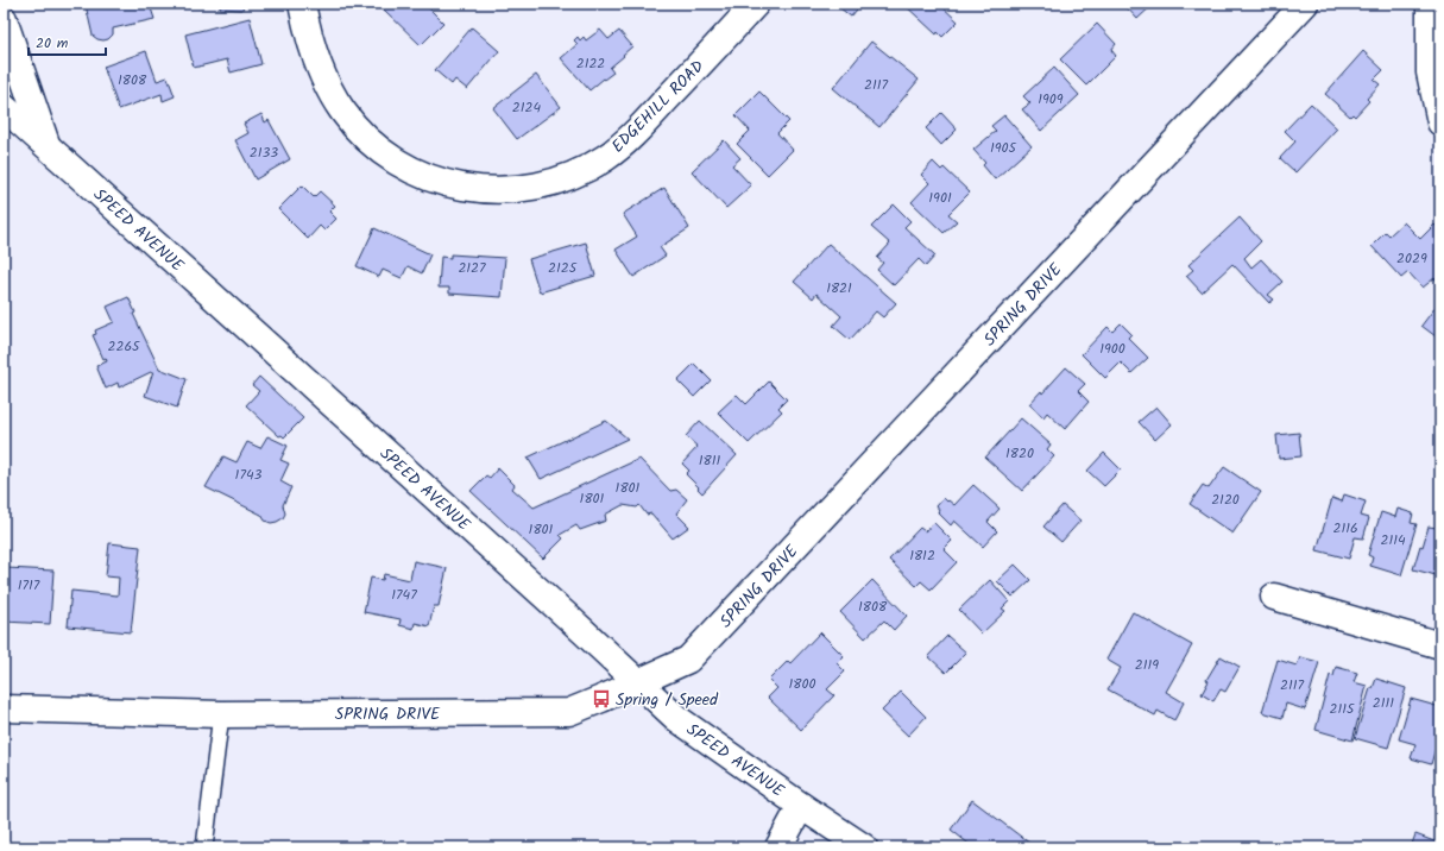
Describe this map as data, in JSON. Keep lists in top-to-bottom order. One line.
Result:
{"streets":{"street":["EDGEHILL ROAD","SPEED AVENUE","SPRING DRIVE"]},"crossings":[["SPEED AVENUE","SPRING DRIVE"]],"places":{"bus stop":["Spring / Speed"]},"house_numbers":["2122","1808","2117","1909","2124","1905","2133","1901","2029","2127","2125","1821","2265","1900","1820","1811","1743","1801","1801","2120","2116","1801","2114","1812","1717","1747","1808","2119","1800","2117","2111","2115"],"scale_bar":"20 m"}
